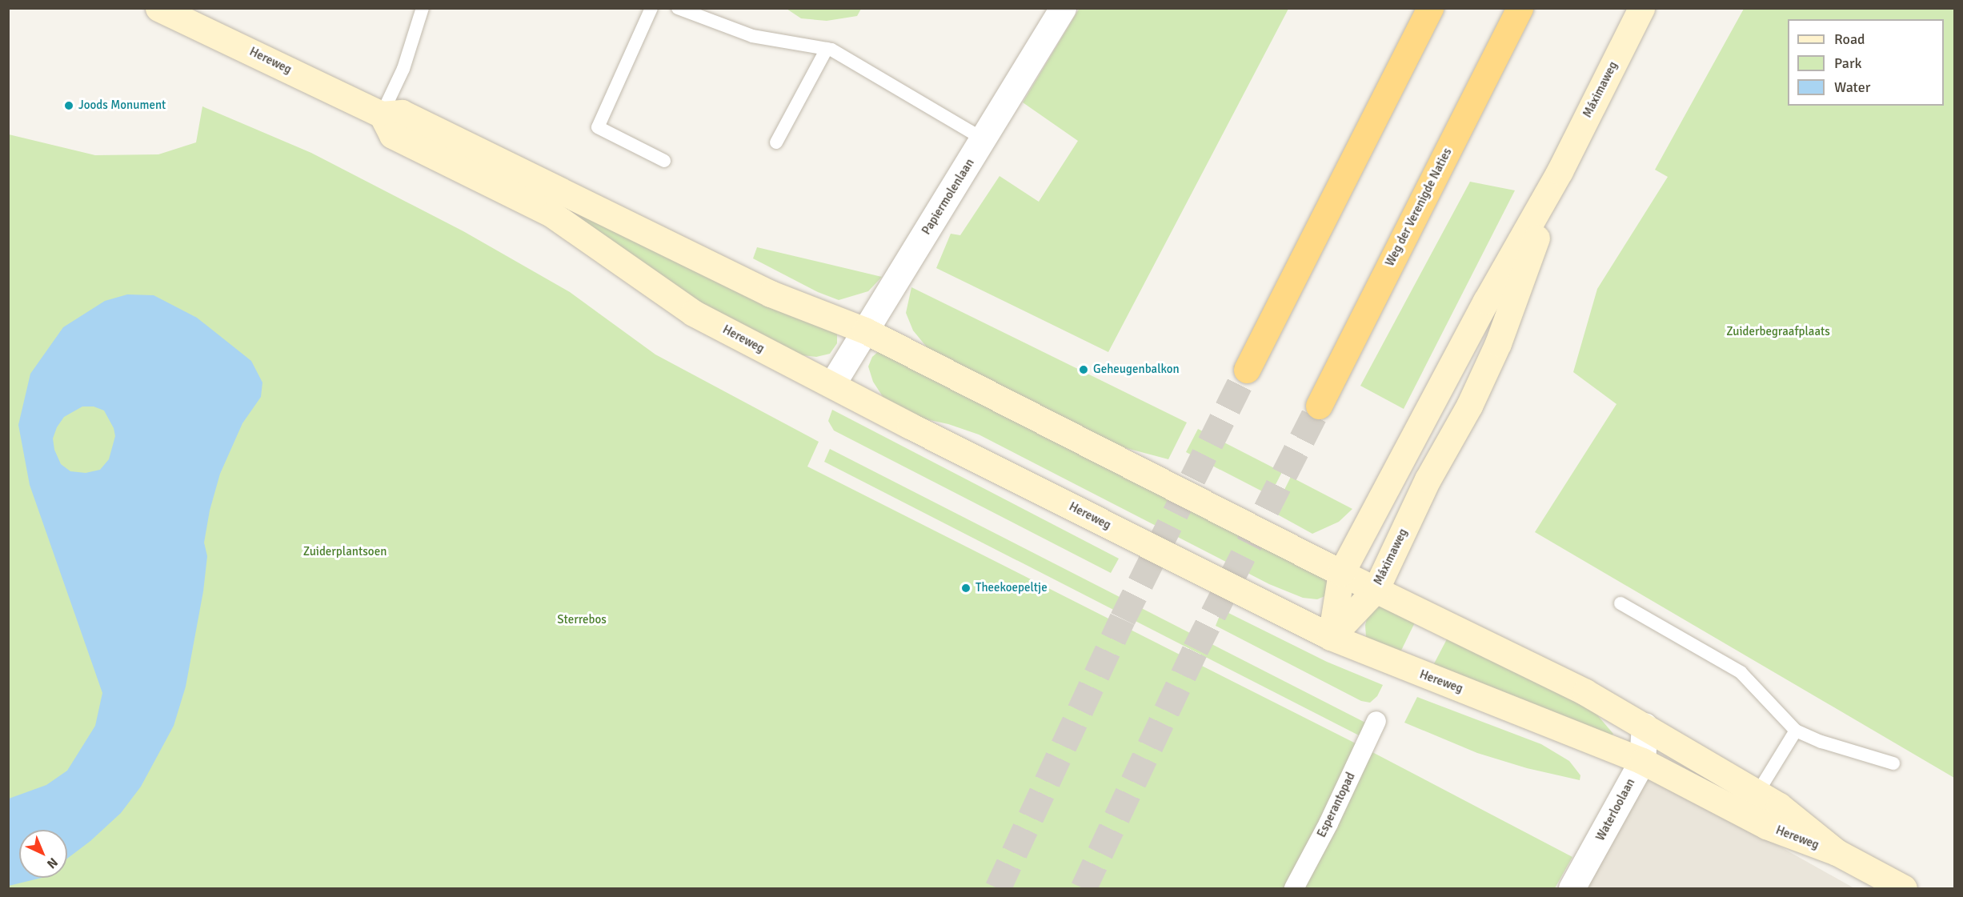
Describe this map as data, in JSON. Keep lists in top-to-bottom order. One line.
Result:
{"streets":{"highway":["Weg der Verenigde Naties"],"main road":["Hereweg","Máximaweg"],"street":["Papiermolenlaan","Esperantopad","Waterloolaan"]},"crossings":[["Hereweg","Máximaweg"],["Hereweg","Papiermolenlaan"],["Hereweg","Waterloolaan"]],"parks":["Zuiderbegraafplaats","Zuiderplantsoen","Sterrebos"],"places":["Joods Monument","Geheugenbalkon","Theekoepeltje"],"legend":["Road","Park","Water"],"north":"bottom right"}
